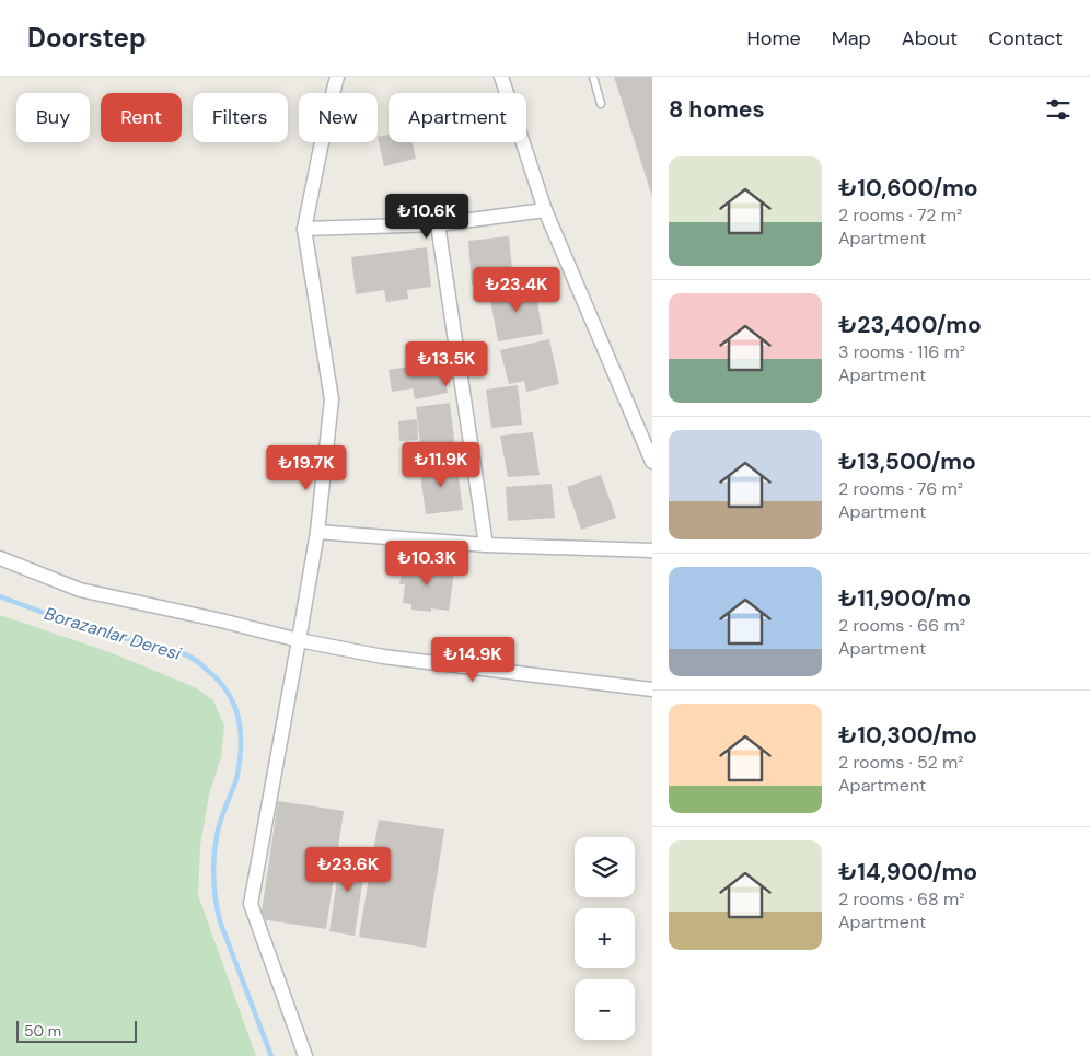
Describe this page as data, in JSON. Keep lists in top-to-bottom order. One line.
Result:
{"water":["Borazanlar Deresi"],"scale_bar":"50 m","page":{"header":"Doorstep","nav":["Home","Map","About","Contact"],"heading":"8 homes","chip":["Buy","Rent","Filters","New","Apartment"],"list":[{"name":"₺10,600/mo","note":"2 rooms · 72 m² · Apartment"},{"name":"₺23,400/mo","note":"3 rooms · 116 m² · Apartment"},{"name":"₺13,500/mo","note":"2 rooms · 76 m² · Apartment"},{"name":"₺11,900/mo","note":"2 rooms · 66 m² · Apartment"},{"name":"₺10,300/mo","note":"2 rooms · 52 m² · Apartment"},{"name":"₺14,900/mo","note":"2 rooms · 68 m² · Apartment"}],"price":["₺10.6K","₺23.4K","₺13.5K","₺11.9K","₺19.7K","₺10.3K","₺14.9K","₺23.6K"],"map_buttons":["+","−"],"scale":"50 m"}}
